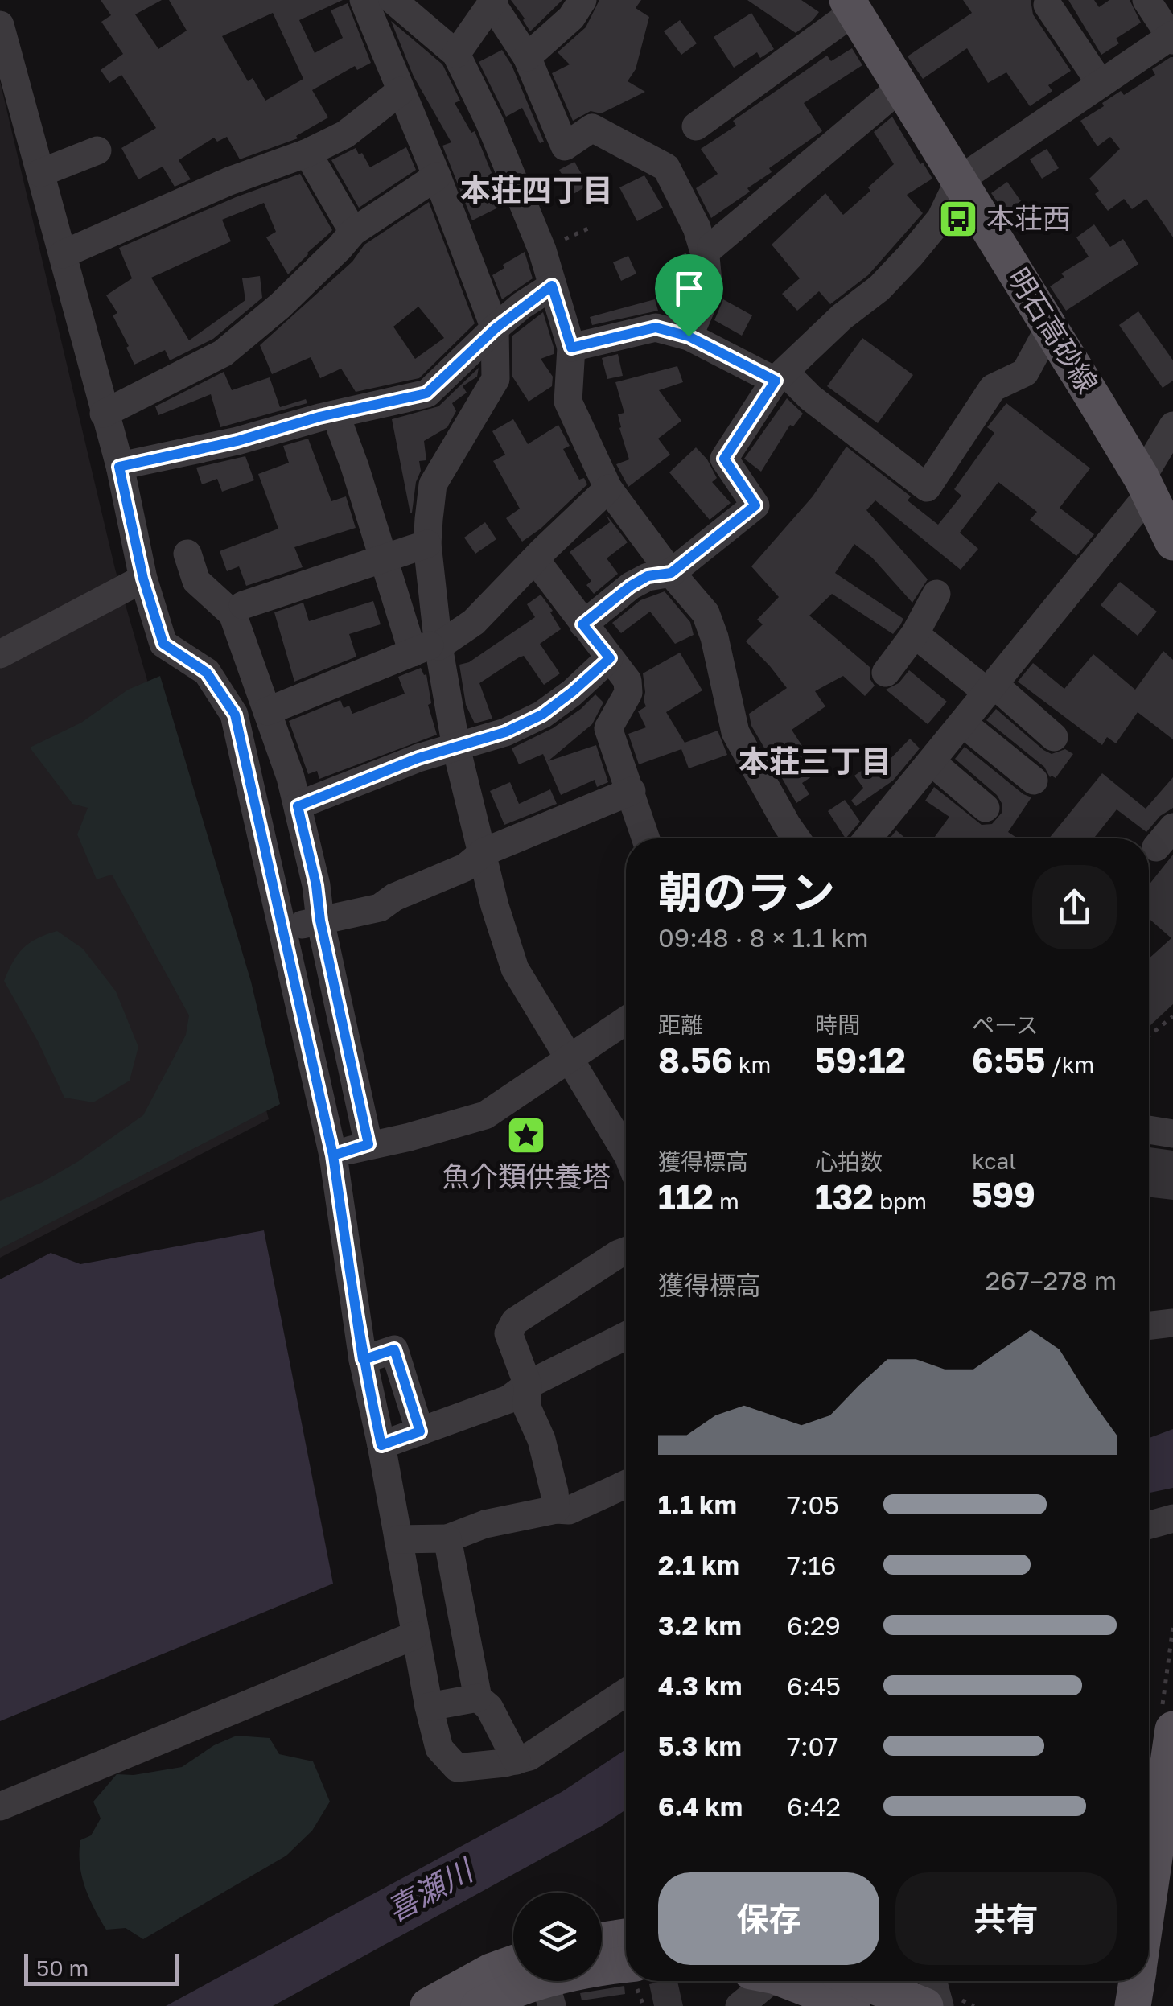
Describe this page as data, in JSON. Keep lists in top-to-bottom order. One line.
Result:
{"streets":{"main road":["明石高砂線"]},"districts":["本荘四丁目","本荘三丁目"],"water":["喜瀬川"],"places":{"bus stop":["本荘西"],"place":["魚介類供養塔"]},"scale_bar":"50 m","page":{"heading":["朝のラン","09:48 · 8 × 1.1 km"],"stats":[["距離","8.56 km"],["時間","59:12"],["ペース","6:55 /km"],["獲得標高","112 m"],["心拍数","132 bpm"],["kcal","599"]],"chart":["獲得標高","267–278 m"],"list":[{"name":"1.1 km","note":"7:05"},{"name":"2.1 km","note":"7:16"},{"name":"3.2 km","note":"6:29"},{"name":"4.3 km","note":"6:45"},{"name":"5.3 km","note":"7:07"},{"name":"6.4 km","note":"6:42"}],"buttons":["保存","共有"],"scale":"50 m"}}
